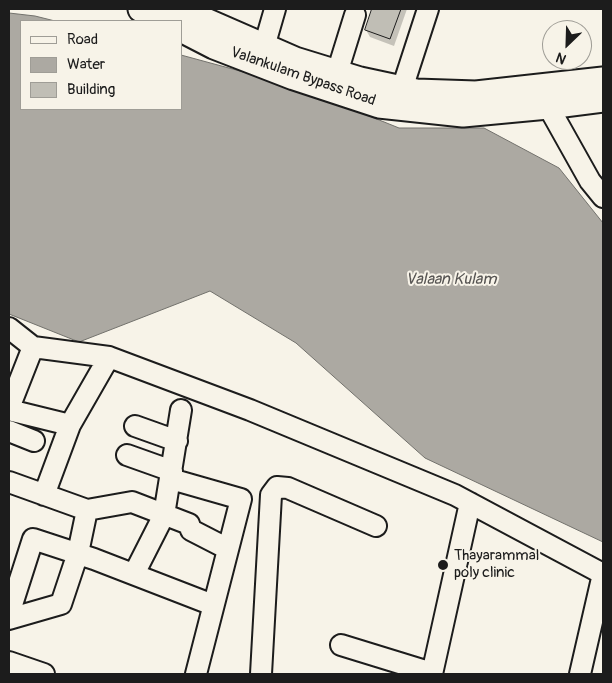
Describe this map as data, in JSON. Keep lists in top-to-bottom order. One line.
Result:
{"streets":{"main road":["Valankulam Bypass Road"]},"water":["Valaan Kulam"],"places":["Thayarammal poly clinic"],"legend":["Road","Water","Building"],"north":"bottom left"}
